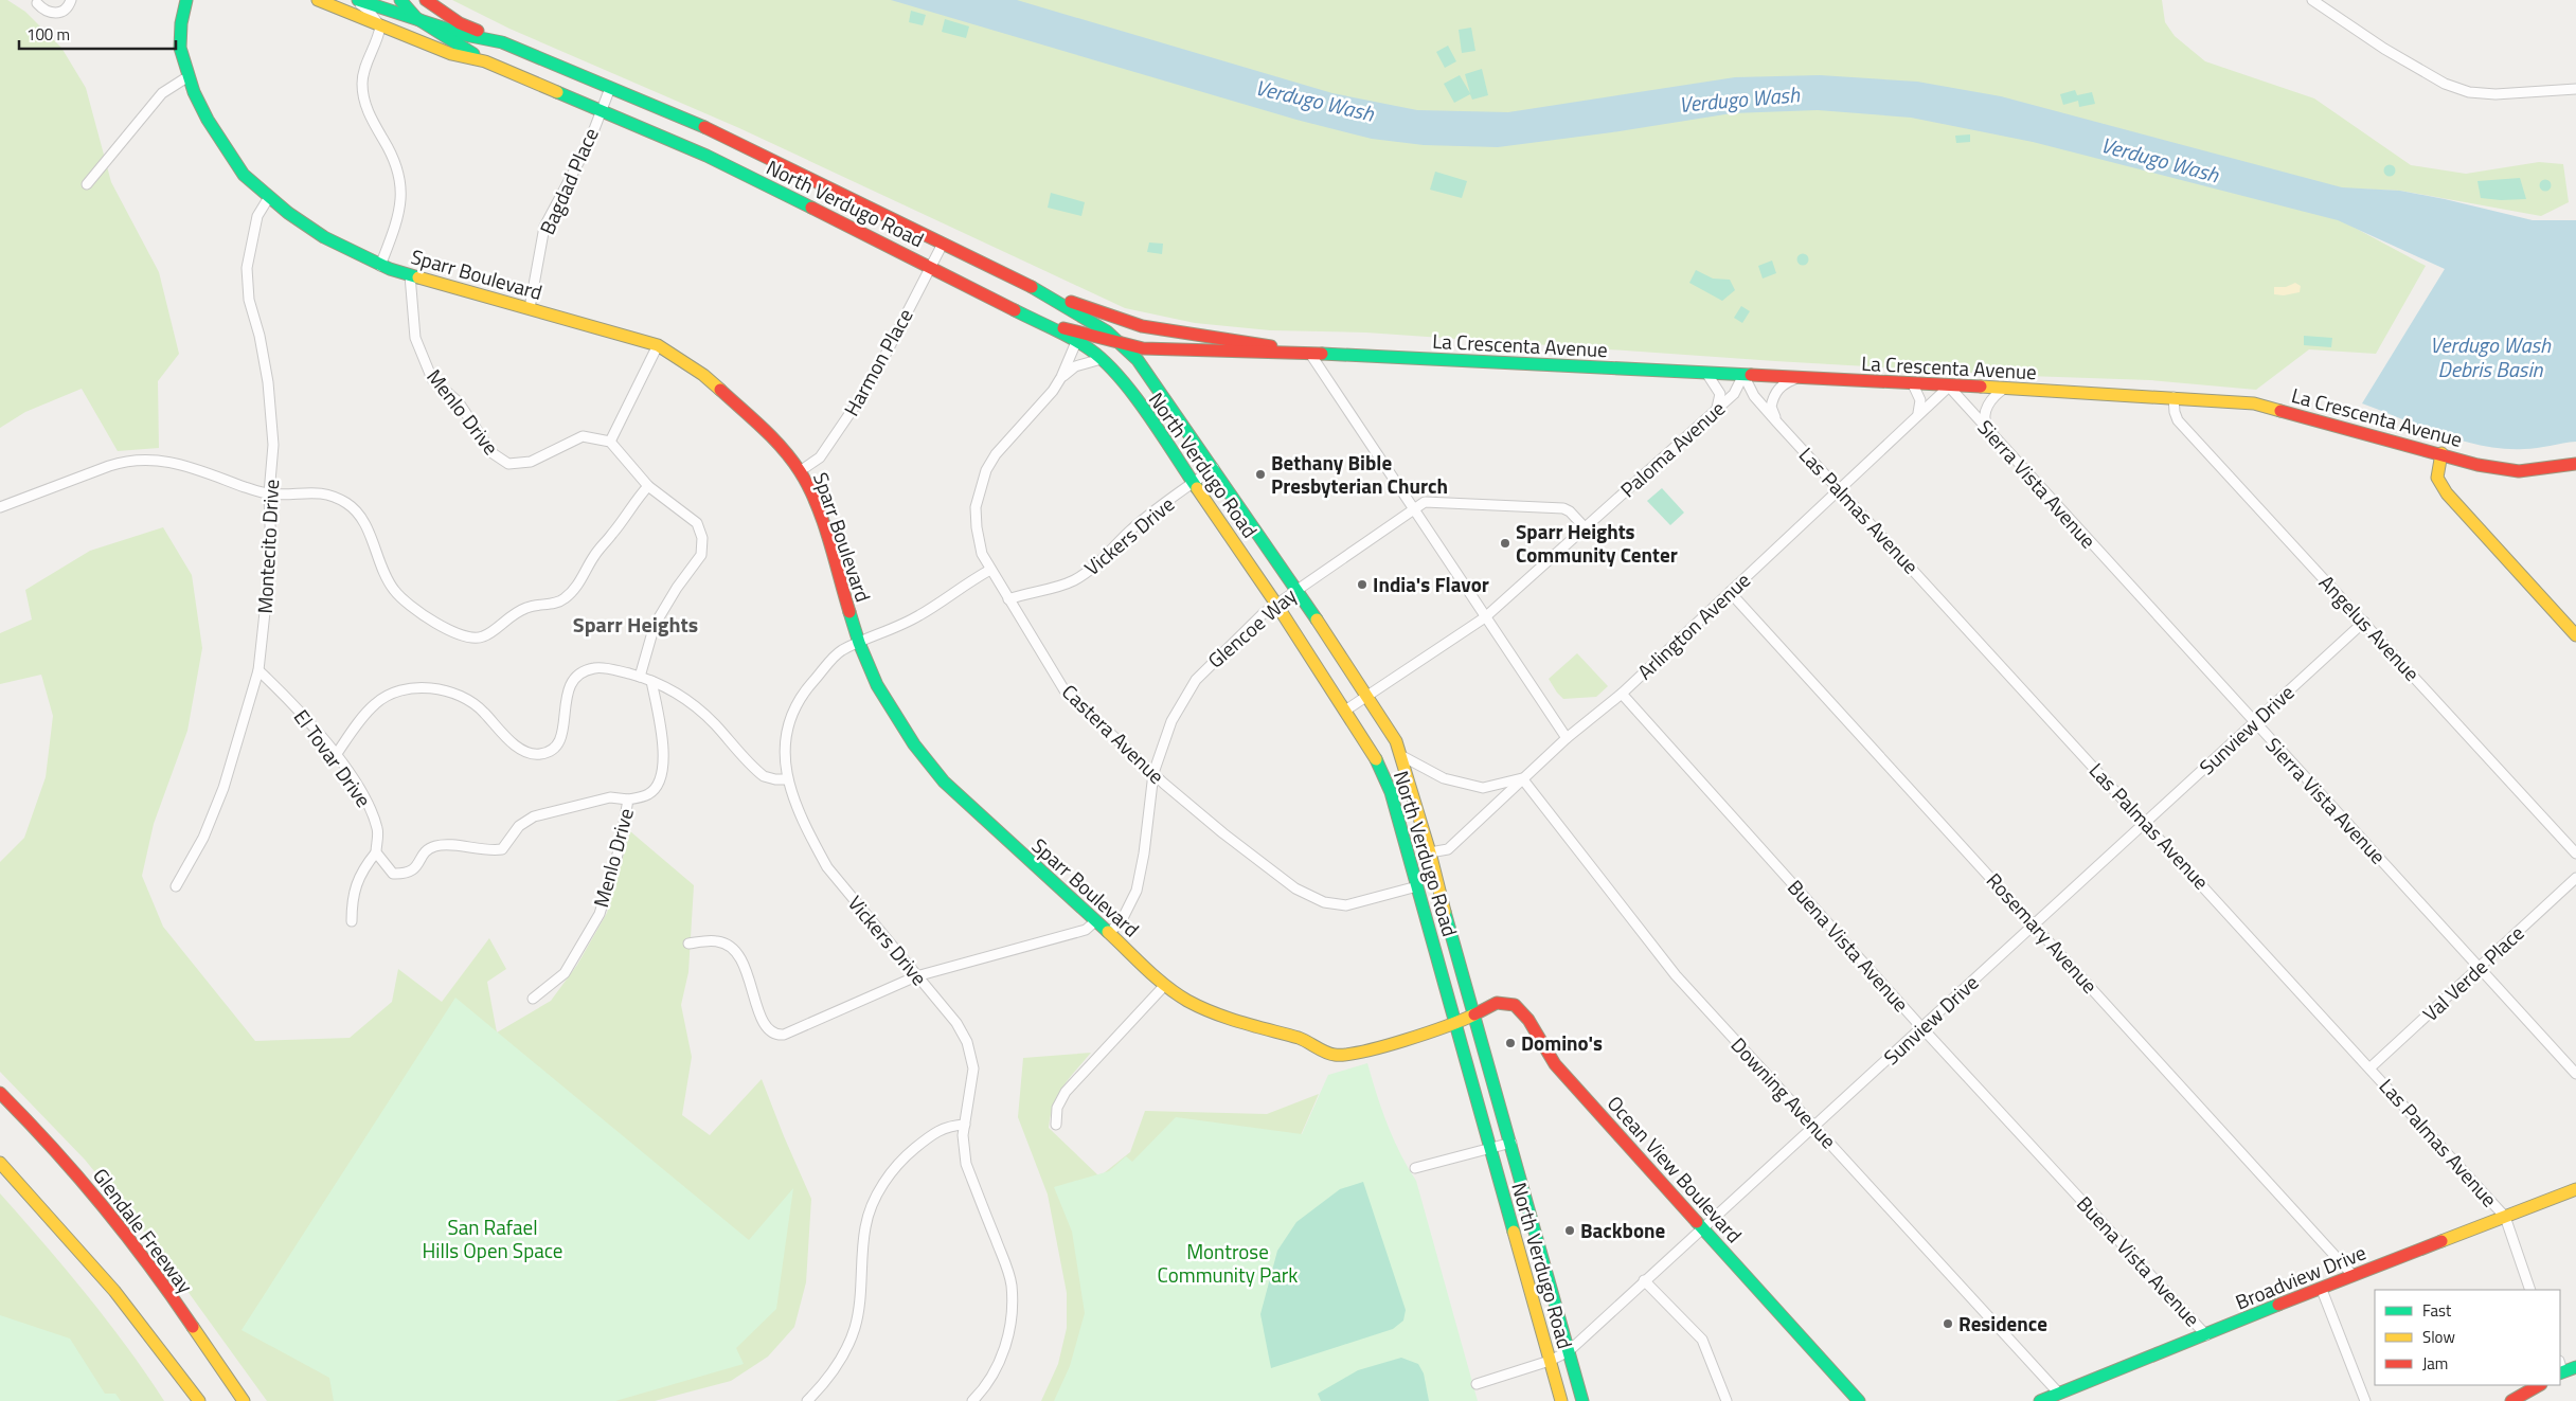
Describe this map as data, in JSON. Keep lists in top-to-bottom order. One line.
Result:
{"streets":{"main road":["North Verdugo Road","Sparr Boulevard","La Crescenta Avenue","Ocean View Boulevard","Glendale Freeway","Broadview Drive"],"street":["Bagdad Place","Harmon Place","Menlo Drive","Paloma Avenue","Sierra Vista Avenue","Las Palmas Avenue","Vickers Drive","Montecito Drive","Arlington Avenue","Glencoe Way","Angelus Avenue","Sunview Drive","Castera Avenue","El Tovar Drive","Rosemary Avenue","Buena Vista Avenue","Val Verde Place","Downing Avenue"]},"crossings":[["Bagdad Place","North Verdugo Road"],["Bagdad Place","Sparr Boulevard"],["North Verdugo Road","La Crescenta Avenue"],["North Verdugo Road","Harmon Place"],["North Verdugo Road","Paloma Avenue"],["North Verdugo Road","Vickers Drive"],["North Verdugo Road","Arlington Avenue"],["North Verdugo Road","Glencoe Way"],["North Verdugo Road","Sunview Drive"],["North Verdugo Road","Castera Avenue"],["North Verdugo Road","Ocean View Boulevard"],["Sparr Boulevard","Harmon Place"],["Sparr Boulevard","Menlo Drive"],["Sparr Boulevard","Vickers Drive"],["Sparr Boulevard","Montecito Drive"],["Sparr Boulevard","Glencoe Way"],["Sparr Boulevard","Ocean View Boulevard"],["La Crescenta Avenue","Paloma Avenue"],["La Crescenta Avenue","Sierra Vista Avenue"],["La Crescenta Avenue","Las Palmas Avenue"],["La Crescenta Avenue","Arlington Avenue"],["La Crescenta Avenue","Angelus Avenue"],["Paloma Avenue","Las Palmas Avenue"],["Paloma Avenue","Glencoe Way"],["Sierra Vista Avenue","Arlington Avenue"],["Sierra Vista Avenue","Sunview Drive"],["Sierra Vista Avenue","Val Verde Place"],["Las Palmas Avenue","Arlington Avenue"],["Las Palmas Avenue","Sunview Drive"],["Las Palmas Avenue","Val Verde Place"],["Las Palmas Avenue","Broadview Drive"],["Vickers Drive","Castera Avenue"],["Montecito Drive","El Tovar Drive"],["Arlington Avenue","Rosemary Avenue"],["Arlington Avenue","Buena Vista Avenue"],["Arlington Avenue","Downing Avenue"],["Glencoe Way","Castera Avenue"],["Angelus Avenue","Sunview Drive"],["Sunview Drive","Rosemary Avenue"],["Sunview Drive","Buena Vista Avenue"],["Sunview Drive","Downing Avenue"],["Sunview Drive","Ocean View Boulevard"],["Rosemary Avenue","Broadview Drive"],["Buena Vista Avenue","Broadview Drive"],["Downing Avenue","Broadview Drive"]],"districts":["Sparr Heights"],"water":["Verdugo Wash","Verdugo Wash Debris Basin"],"parks":["San Rafael Hills Open Space","Montrose Community Park"],"places":["Bethany Bible Presbyterian Church","Sparr Heights Community Center","India's Flavor","Domino's","Backbone","Residence"],"legend":["Fast","Slow","Jam"],"scale_bar":"100 m"}
